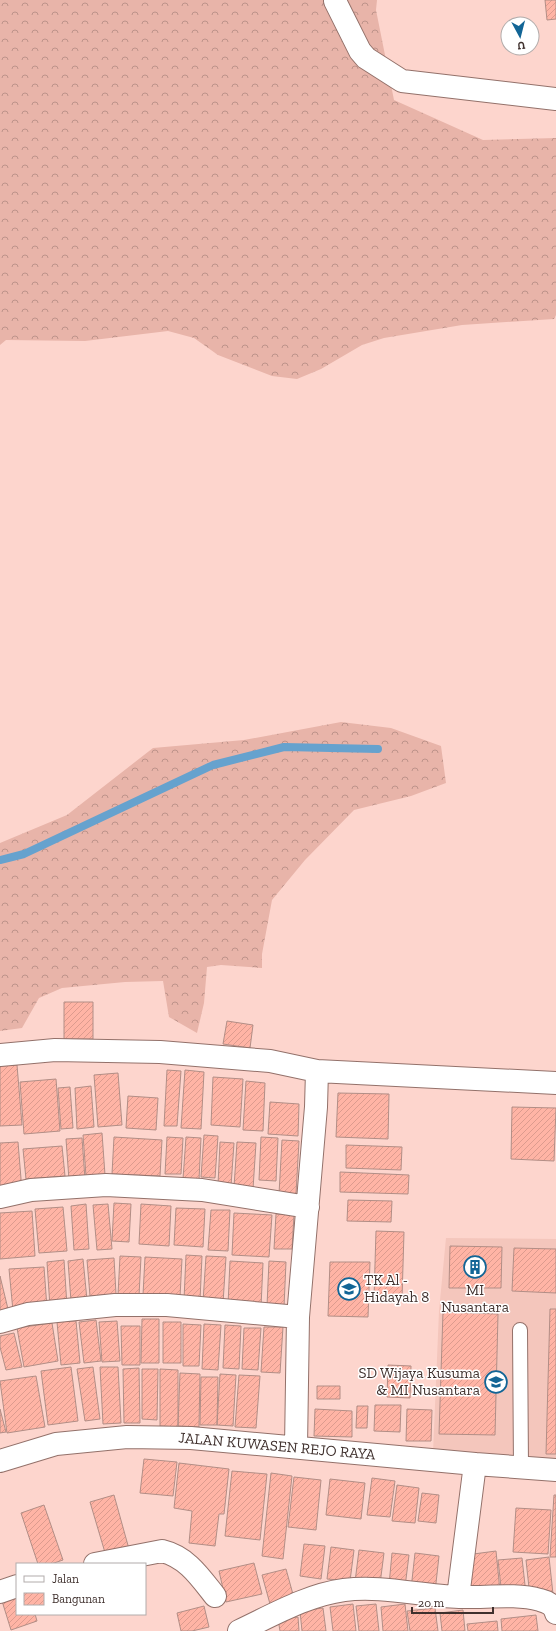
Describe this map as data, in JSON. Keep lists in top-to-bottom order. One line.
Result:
{"streets":{"street":["JALAN KUWASEN REJO RAYA"]},"places":{"building":["MI Nusantara"],"school or university":["TK Al - Hidayah 8","SD Wijaya Kusuma & MI Nusantara"]},"legend":["Jalan","Bangunan"],"scale_bar":"20 m","north":"bottom"}
